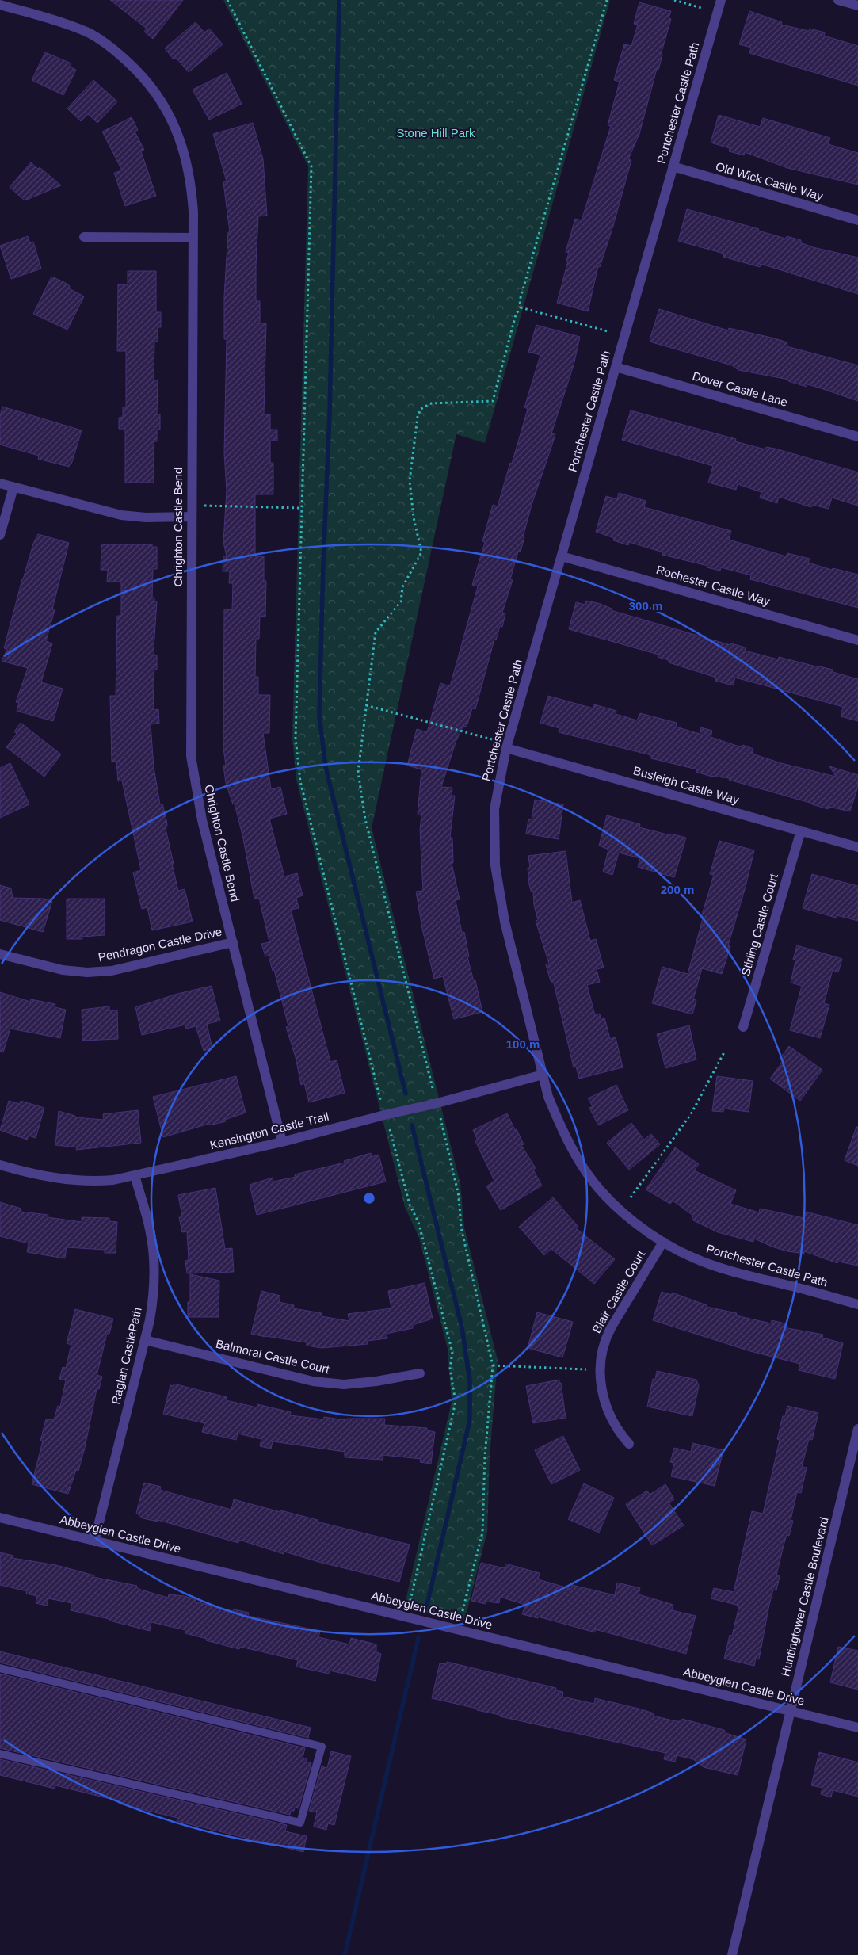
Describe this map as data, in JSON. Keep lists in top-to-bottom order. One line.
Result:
{"streets":{"street":["Portchester Castle Path","Old Wick Castle Way","Dover Castle Lane","Chrighton Castle Bend","Rochester Castle Way","Busleigh Castle Way","Stirling Castle Court","Pendragon Castle Drive","Kensington Castle Trail","Blair Castle Court","Raglan CastlePath","Balmoral Castle Court","Abbeyglen Castle Drive","Huntingtower Castle Boulevard"]},"crossings":[["Portchester Castle Path","Old Wick Castle Way"],["Portchester Castle Path","Dover Castle Lane"],["Portchester Castle Path","Rochester Castle Way"],["Portchester Castle Path","Busleigh Castle Way"],["Portchester Castle Path","Kensington Castle Trail"],["Portchester Castle Path","Blair Castle Court"],["Chrighton Castle Bend","Pendragon Castle Drive"],["Chrighton Castle Bend","Kensington Castle Trail"],["Busleigh Castle Way","Stirling Castle Court"],["Kensington Castle Trail","Raglan CastlePath"],["Raglan CastlePath","Balmoral Castle Court"],["Raglan CastlePath","Abbeyglen Castle Drive"],["Abbeyglen Castle Drive","Huntingtower Castle Boulevard"]],"parks":["Stone Hill Park"],"rings":["300 m","200 m","100 m"]}
